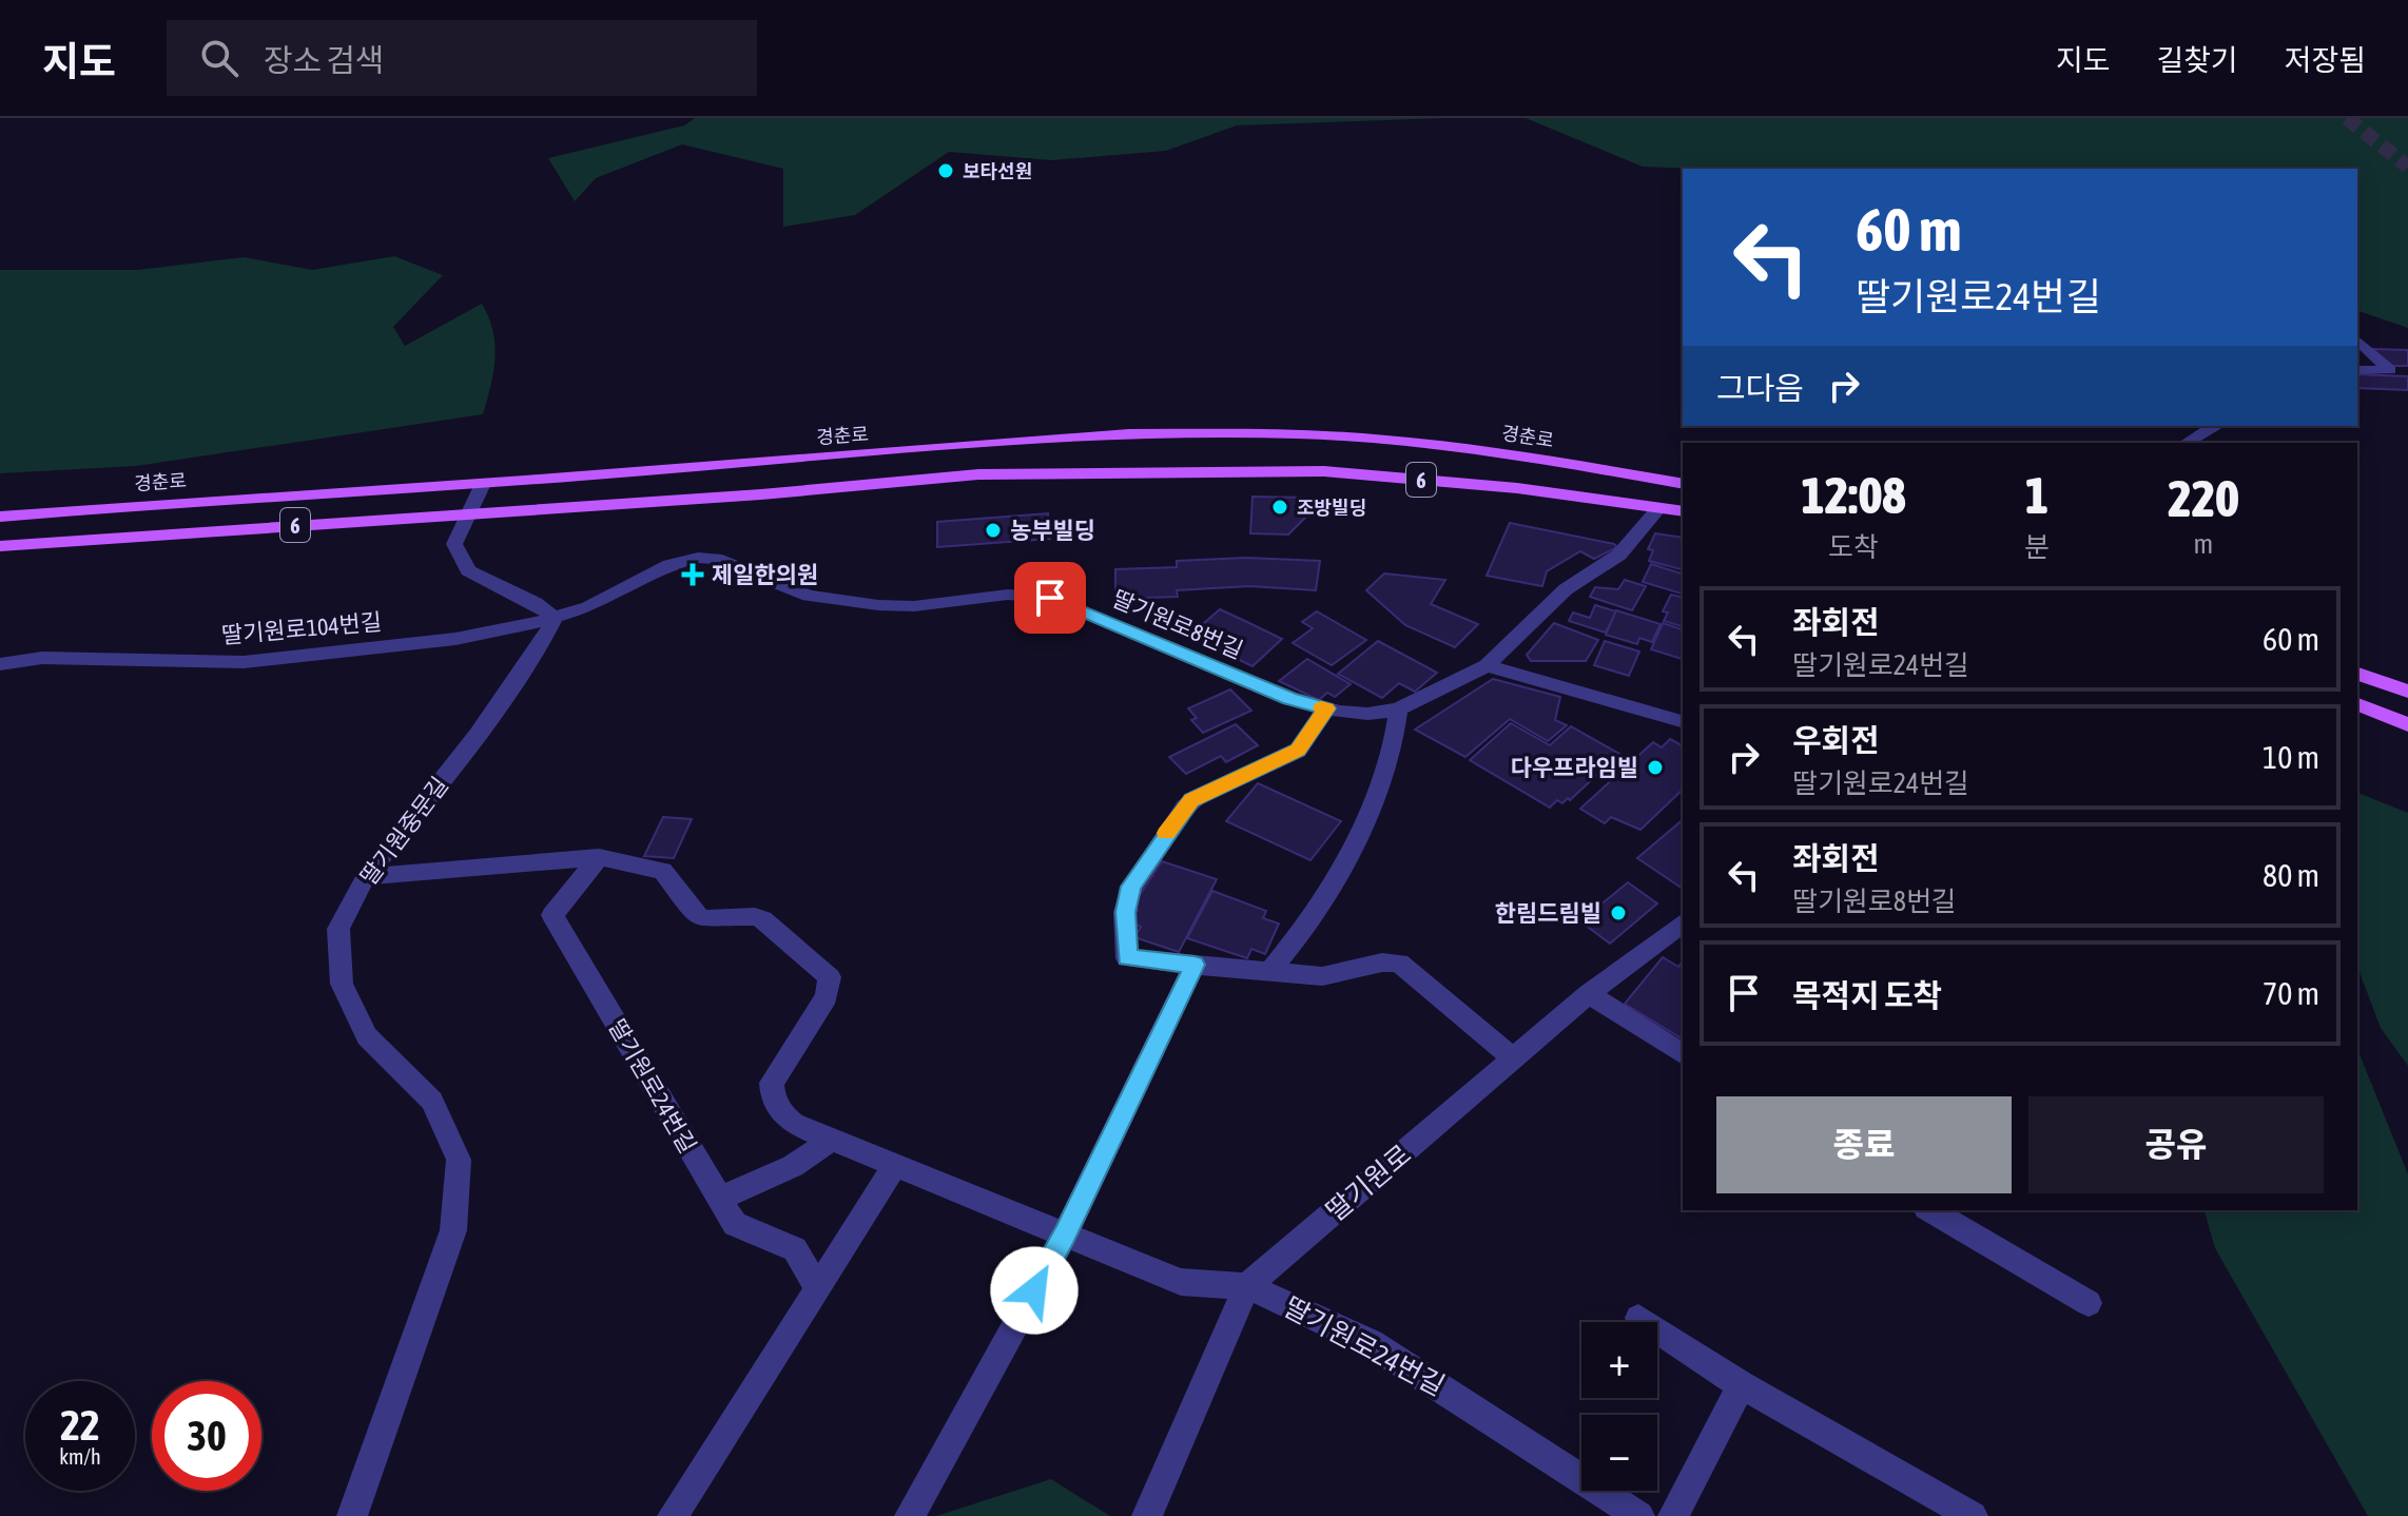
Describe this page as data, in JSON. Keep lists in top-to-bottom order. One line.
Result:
{"streets":{"main road":["경춘로","6"],"street":["딸기원로8번길","딸기원로104번길","딸기원중문길","딸기원로24번길","딸기원로"]},"crossings":[["6","딸기원로8번길"],["딸기원로8번길","딸기원로104번길"],["딸기원로8번길","딸기원중문길"],["딸기원로104번길","딸기원중문길"],["딸기원중문길","딸기원로24번길"],["딸기원로24번길","딸기원로"]],"places":{"other":["보타선원","조방빌딩","농부빌딩","다우프라임빌","한림드림빌"],"health":["제일한의원"]},"page":{"header":"지도","search":"장소 검색","nav":["지도","길찾기","저장됨"],"turn":["60 m","딸기원로24번길"],"then":"그다음","eta":["12:08","도착","1","분","220","m"],"list":[{"name":"좌회전","note":"딸기원로24번길","value":"60 m"},{"name":"우회전","note":"딸기원로24번길","value":"10 m"},{"name":"좌회전","note":"딸기원로8번길","value":"80 m"},{"name":"목적지 도착","value":"70 m"}],"buttons":["종료","공유"],"map_buttons":["+","−"],"speed":"22 km/h","limit":"30"}}
